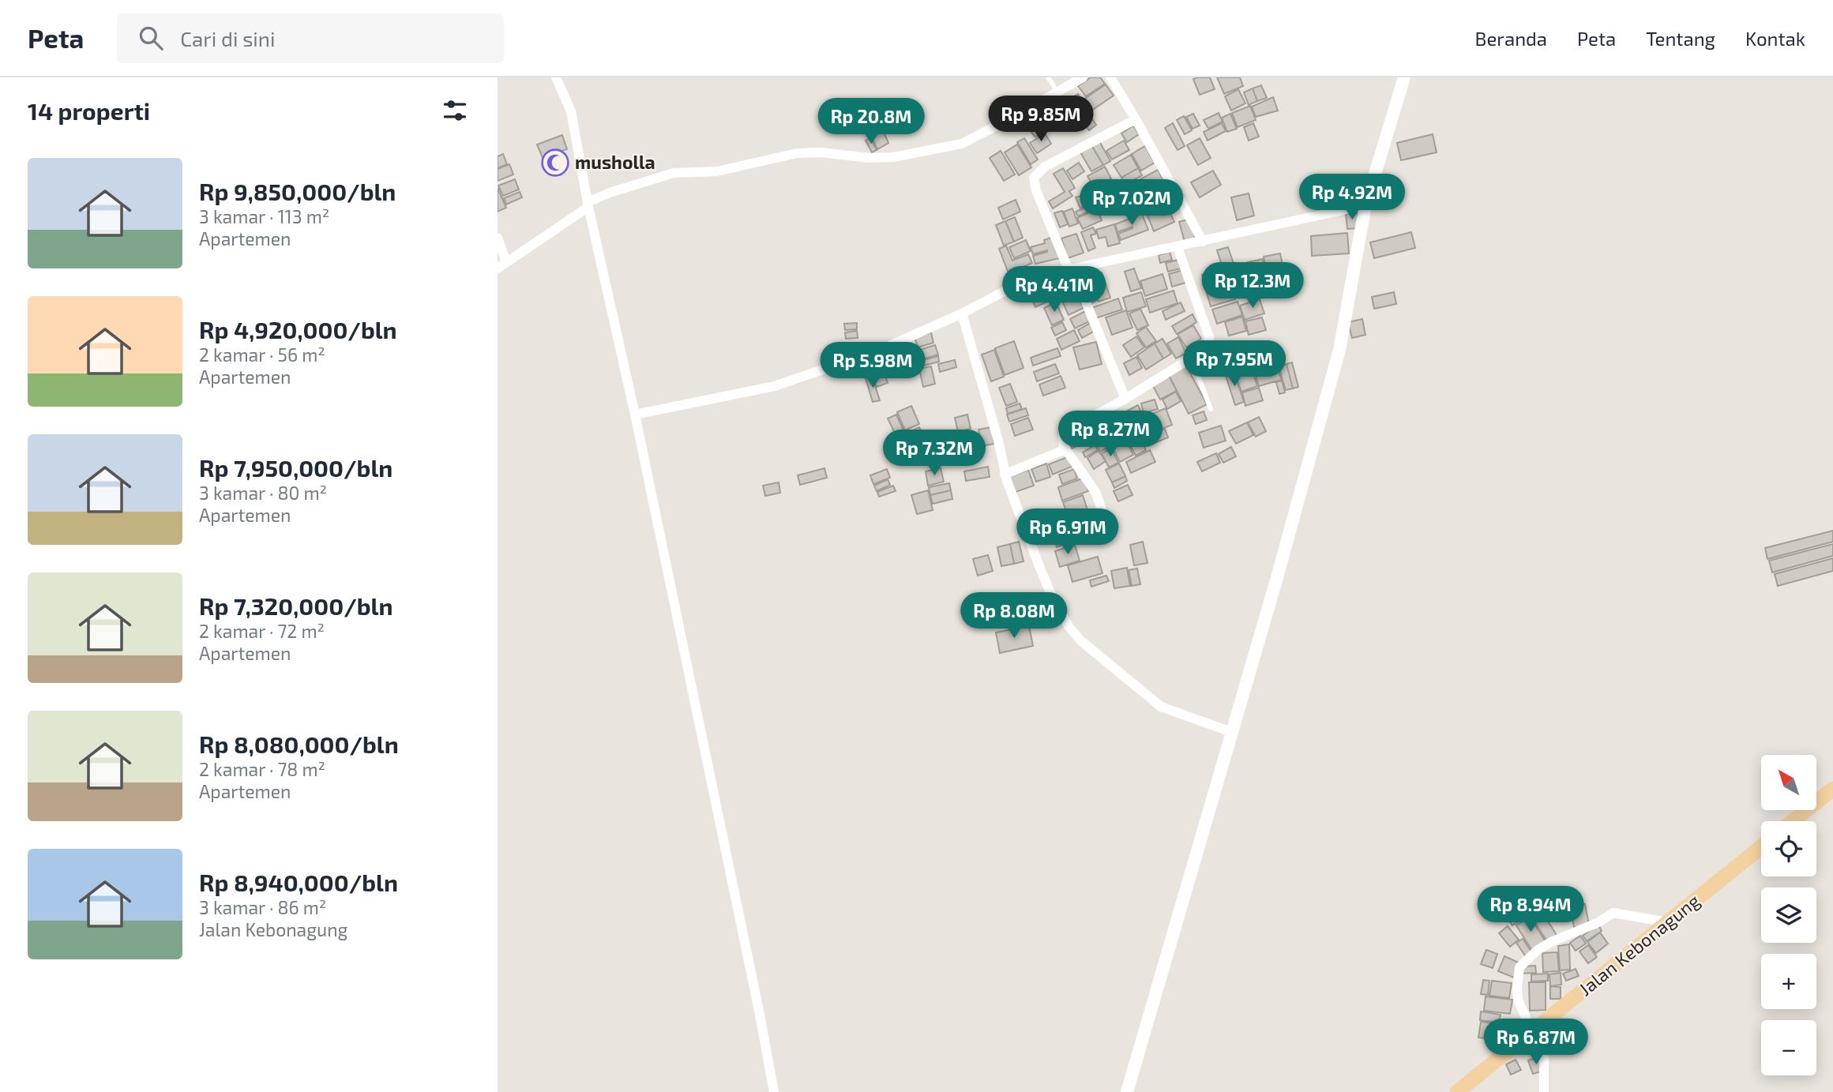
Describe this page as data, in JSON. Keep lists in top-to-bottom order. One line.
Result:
{"streets":{"main road":["Jalan Kebonagung"]},"places":{"mosque":["musholla"]},"north":"top left","page":{"header":"Peta","search":"Cari di sini","nav":["Beranda","Peta","Tentang","Kontak"],"heading":"14 properti","price":["Rp 9.85M","Rp 20.8M","Rp 4.92M","Rp 7.02M","Rp 12.3M","Rp 4.41M","Rp 7.95M","Rp 5.98M","Rp 8.27M","Rp 7.32M","Rp 6.91M","Rp 8.08M","Rp 8.94M","Rp 6.87M"],"list":[{"name":"Rp 9,850,000/bln","note":"3 kamar · 113 m² · Apartemen"},{"name":"Rp 4,920,000/bln","note":"2 kamar · 56 m² · Apartemen"},{"name":"Rp 7,950,000/bln","note":"3 kamar · 80 m² · Apartemen"},{"name":"Rp 7,320,000/bln","note":"2 kamar · 72 m² · Apartemen"},{"name":"Rp 8,080,000/bln","note":"2 kamar · 78 m² · Apartemen"},{"name":"Rp 8,940,000/bln","note":"3 kamar · 86 m² · Jalan Kebonagung"}],"map_buttons":["+","−"]}}
